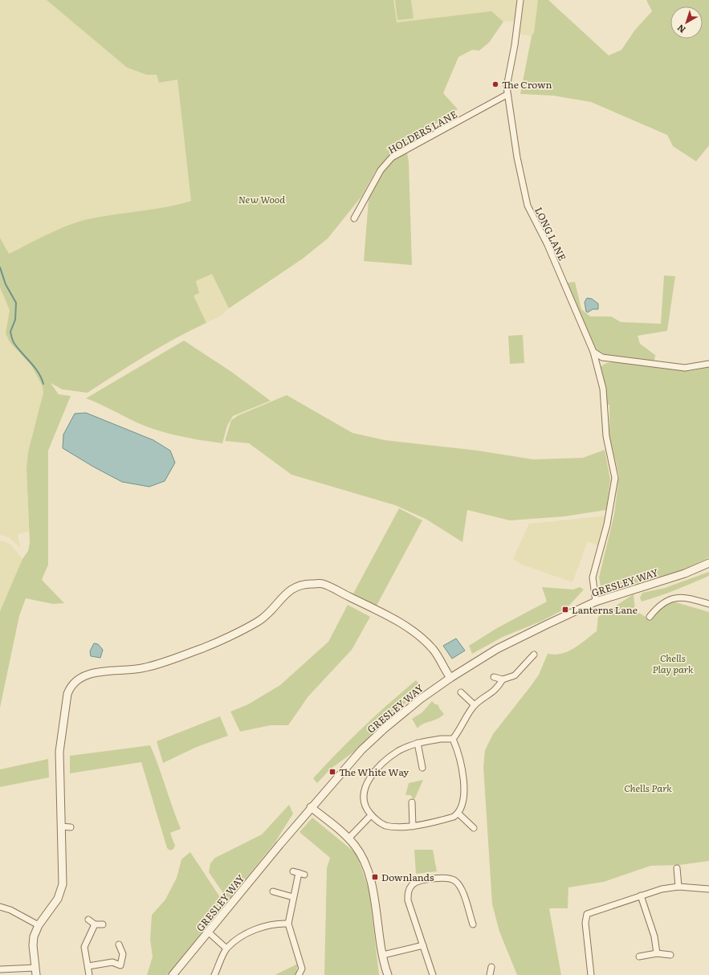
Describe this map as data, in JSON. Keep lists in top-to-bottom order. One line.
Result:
{"streets":{"street":["HOLDERS LANE","LONG LANE","GRESLEY WAY"]},"crossings":[["HOLDERS LANE","LONG LANE"]],"parks":["New Wood","Chells Play park","Chells Park"],"places":{"other":["The Crown"],"transit":["Lanterns Lane","The White Way","Downlands"]},"north":"bottom left"}
